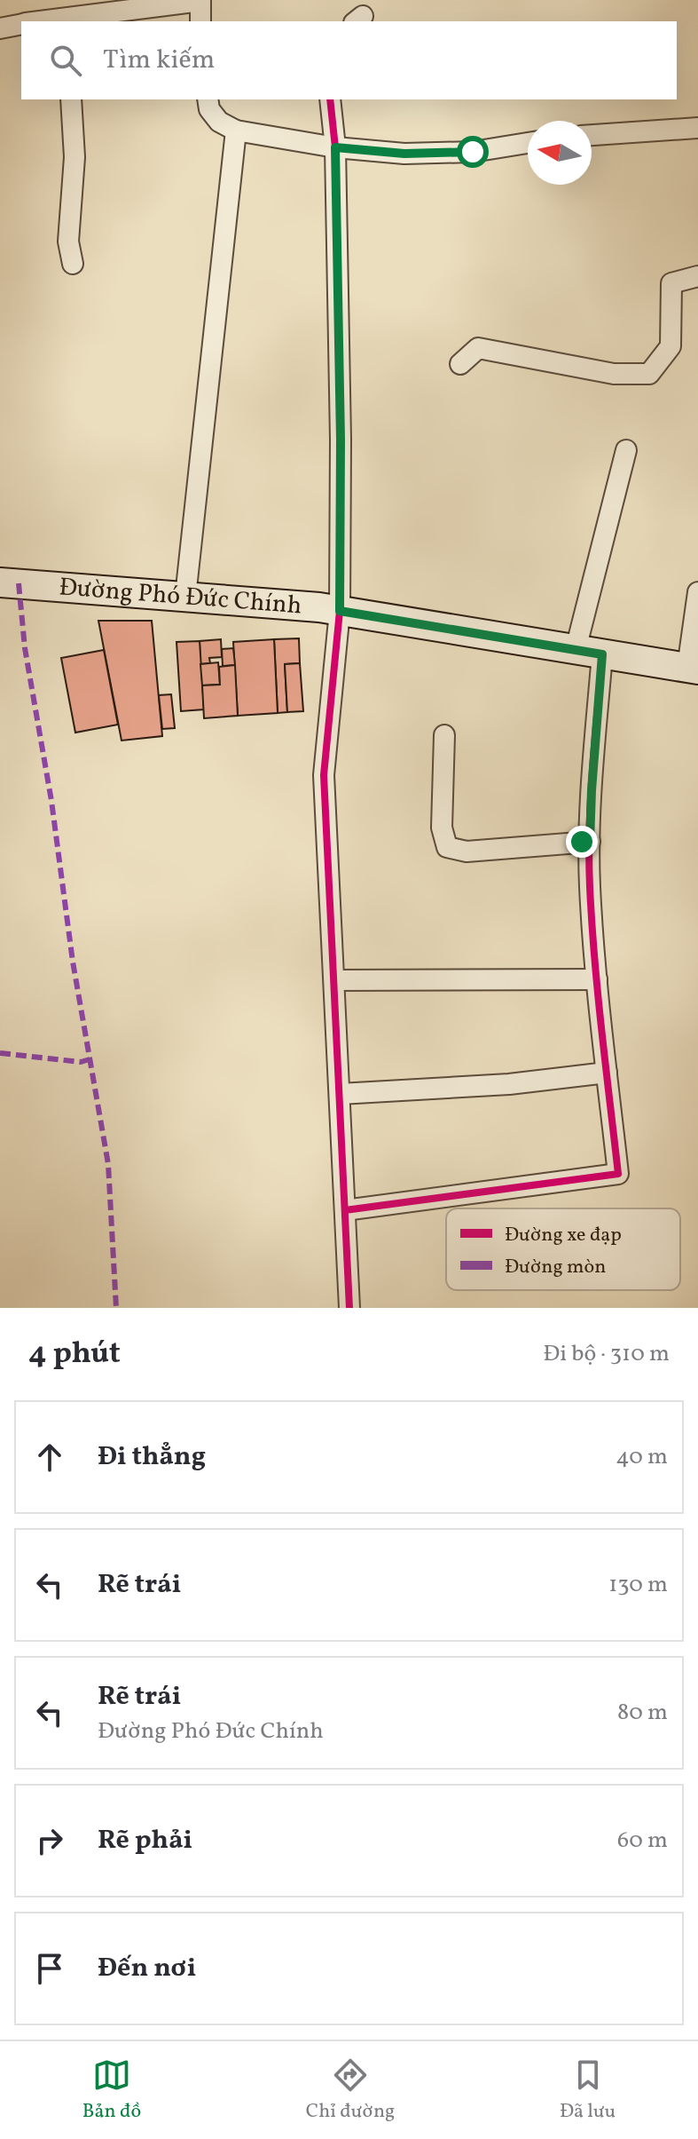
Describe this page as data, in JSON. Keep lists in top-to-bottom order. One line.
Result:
{"streets":{"main road":["Đường Phó Đức Chính"]},"legend":["Đường xe đạp","Đường mòn"],"north":"left","page":{"search":"Tìm kiếm","heading":["4 phút","Đi bộ · 310 m"],"list":[["Đi thẳng","40 m"],["Rẽ trái","130 m"],["Rẽ trái","Đường Phó Đức Chính","80 m"],["Rẽ phải","60 m"],"Đến nơi"],"nav":["Bản đồ","Chỉ đường","Đã lưu"]}}
